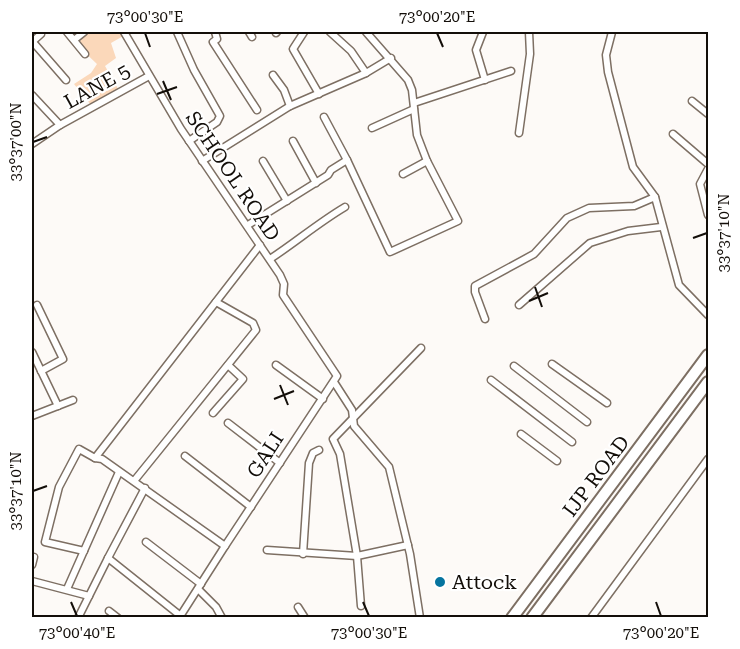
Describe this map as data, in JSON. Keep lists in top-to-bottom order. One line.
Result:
{"streets":{"highway":["IJP ROAD"],"street":["LANE 5","SCHOOL ROAD","GALI"]},"crossings":[["LANE 5","SCHOOL ROAD"],["SCHOOL ROAD","GALI"]],"places":["Attock"],"coordinates":["73°00'30\"E","73°00'20\"E","33°37'00\"N","33°37'10\"N","73°00'40\"E"]}
